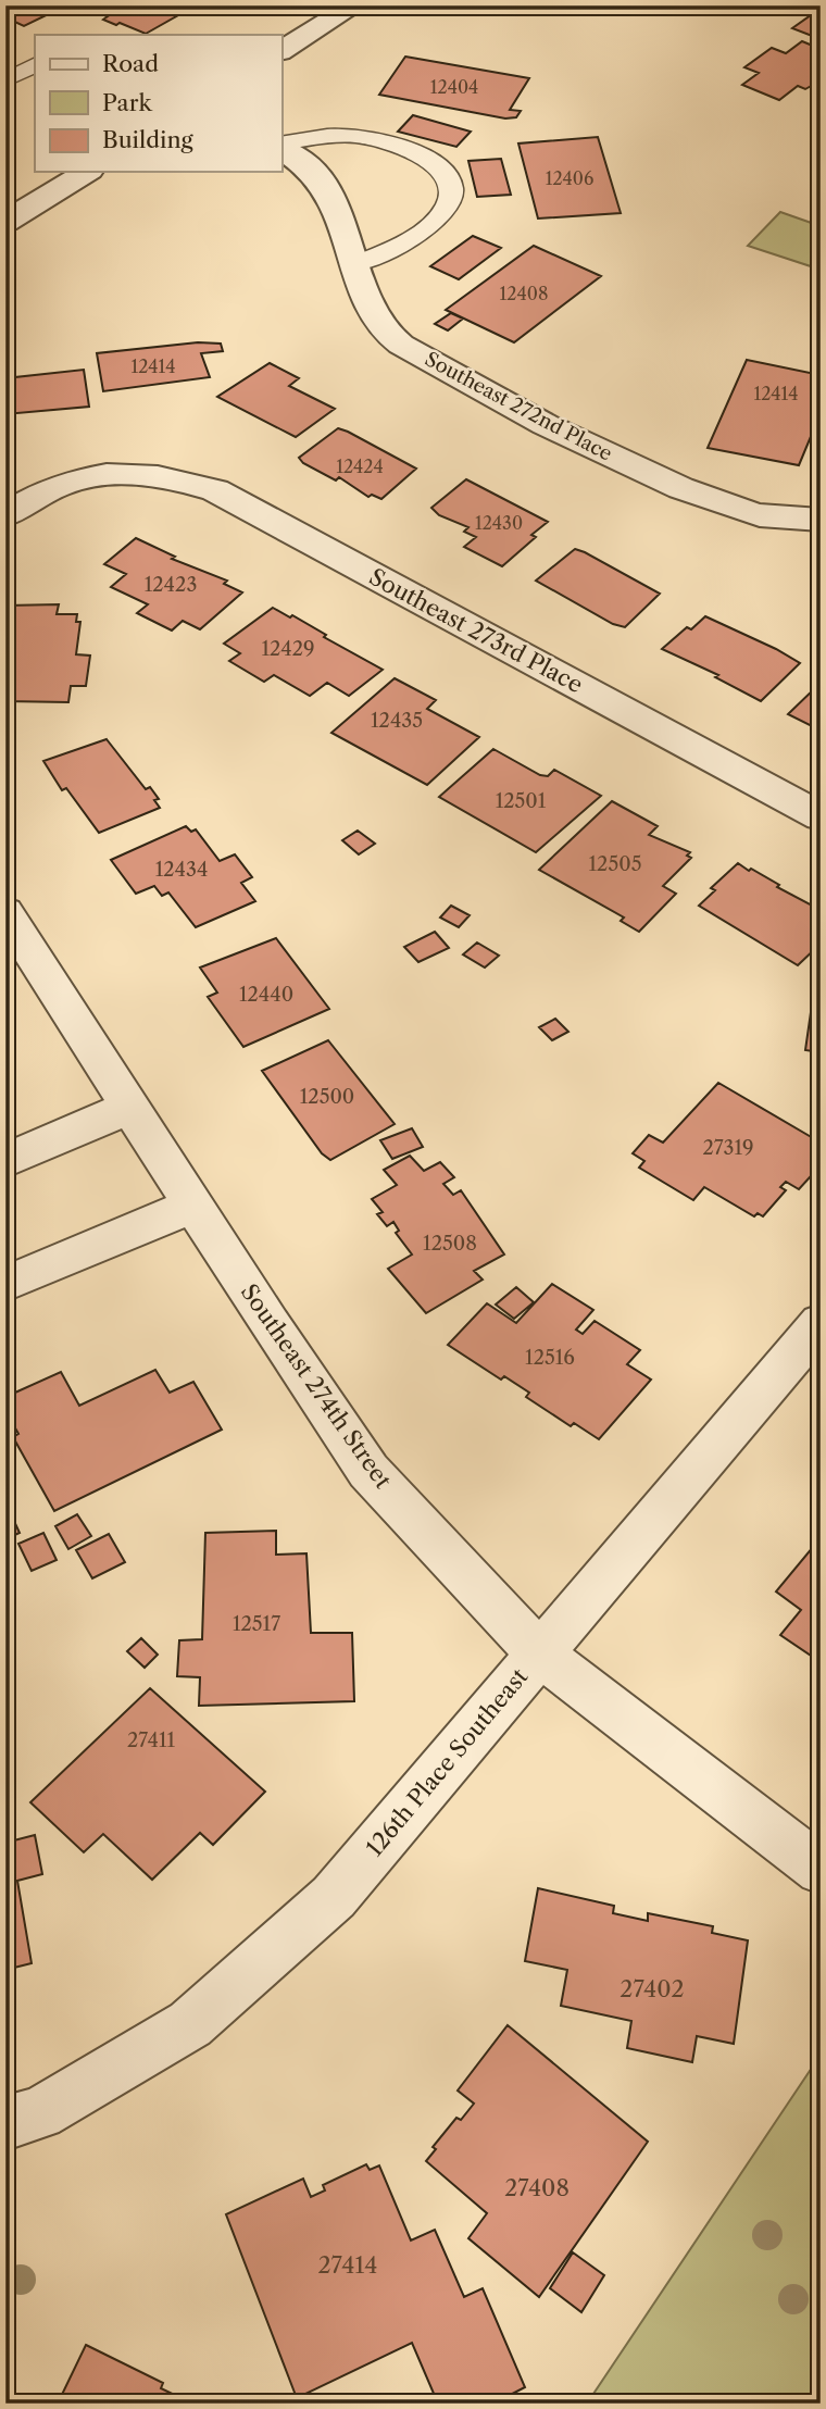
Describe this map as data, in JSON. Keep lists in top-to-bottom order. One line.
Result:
{"streets":{"street":["Southeast 272nd Place","Southeast 273rd Place","Southeast 274th Street","126th Place Southeast"]},"crossings":[["Southeast 274th Street","126th Place Southeast"]],"house_numbers":["12404","12406","12408","12414","12414","12424","12430","12423","12429","12435","12501","12505","12434","12440","12500","27319","12508","12516","12517","27411","27402","27408","27414"],"legend":["Road","Park","Building"]}
